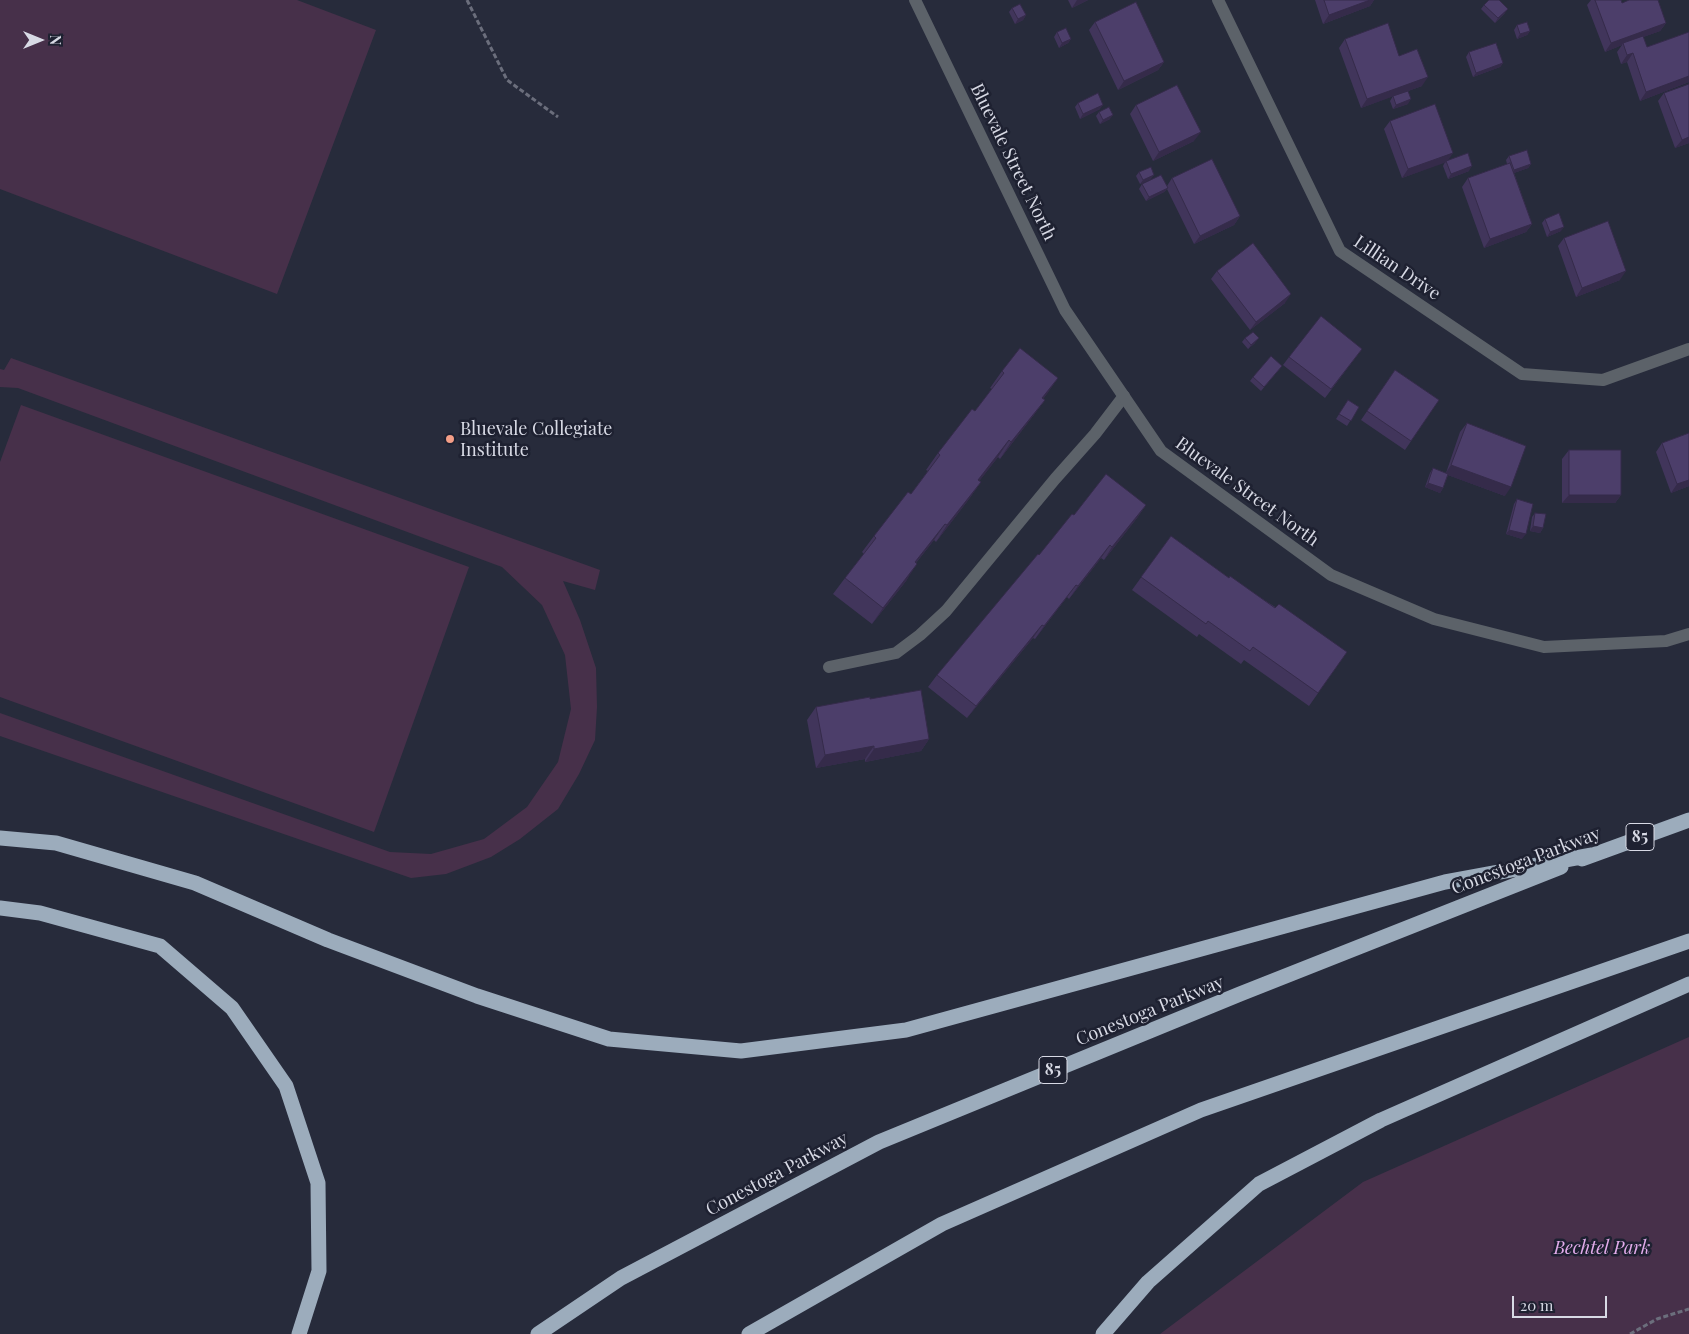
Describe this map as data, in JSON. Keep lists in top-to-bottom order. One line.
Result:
{"streets":{"highway":["85","Conestoga Parkway"],"street":["Bluevale Street North","Lillian Drive"]},"parks":["Bechtel Park"],"places":["Bluevale Collegiate Institute"],"scale_bar":"20 m","north":"right"}
